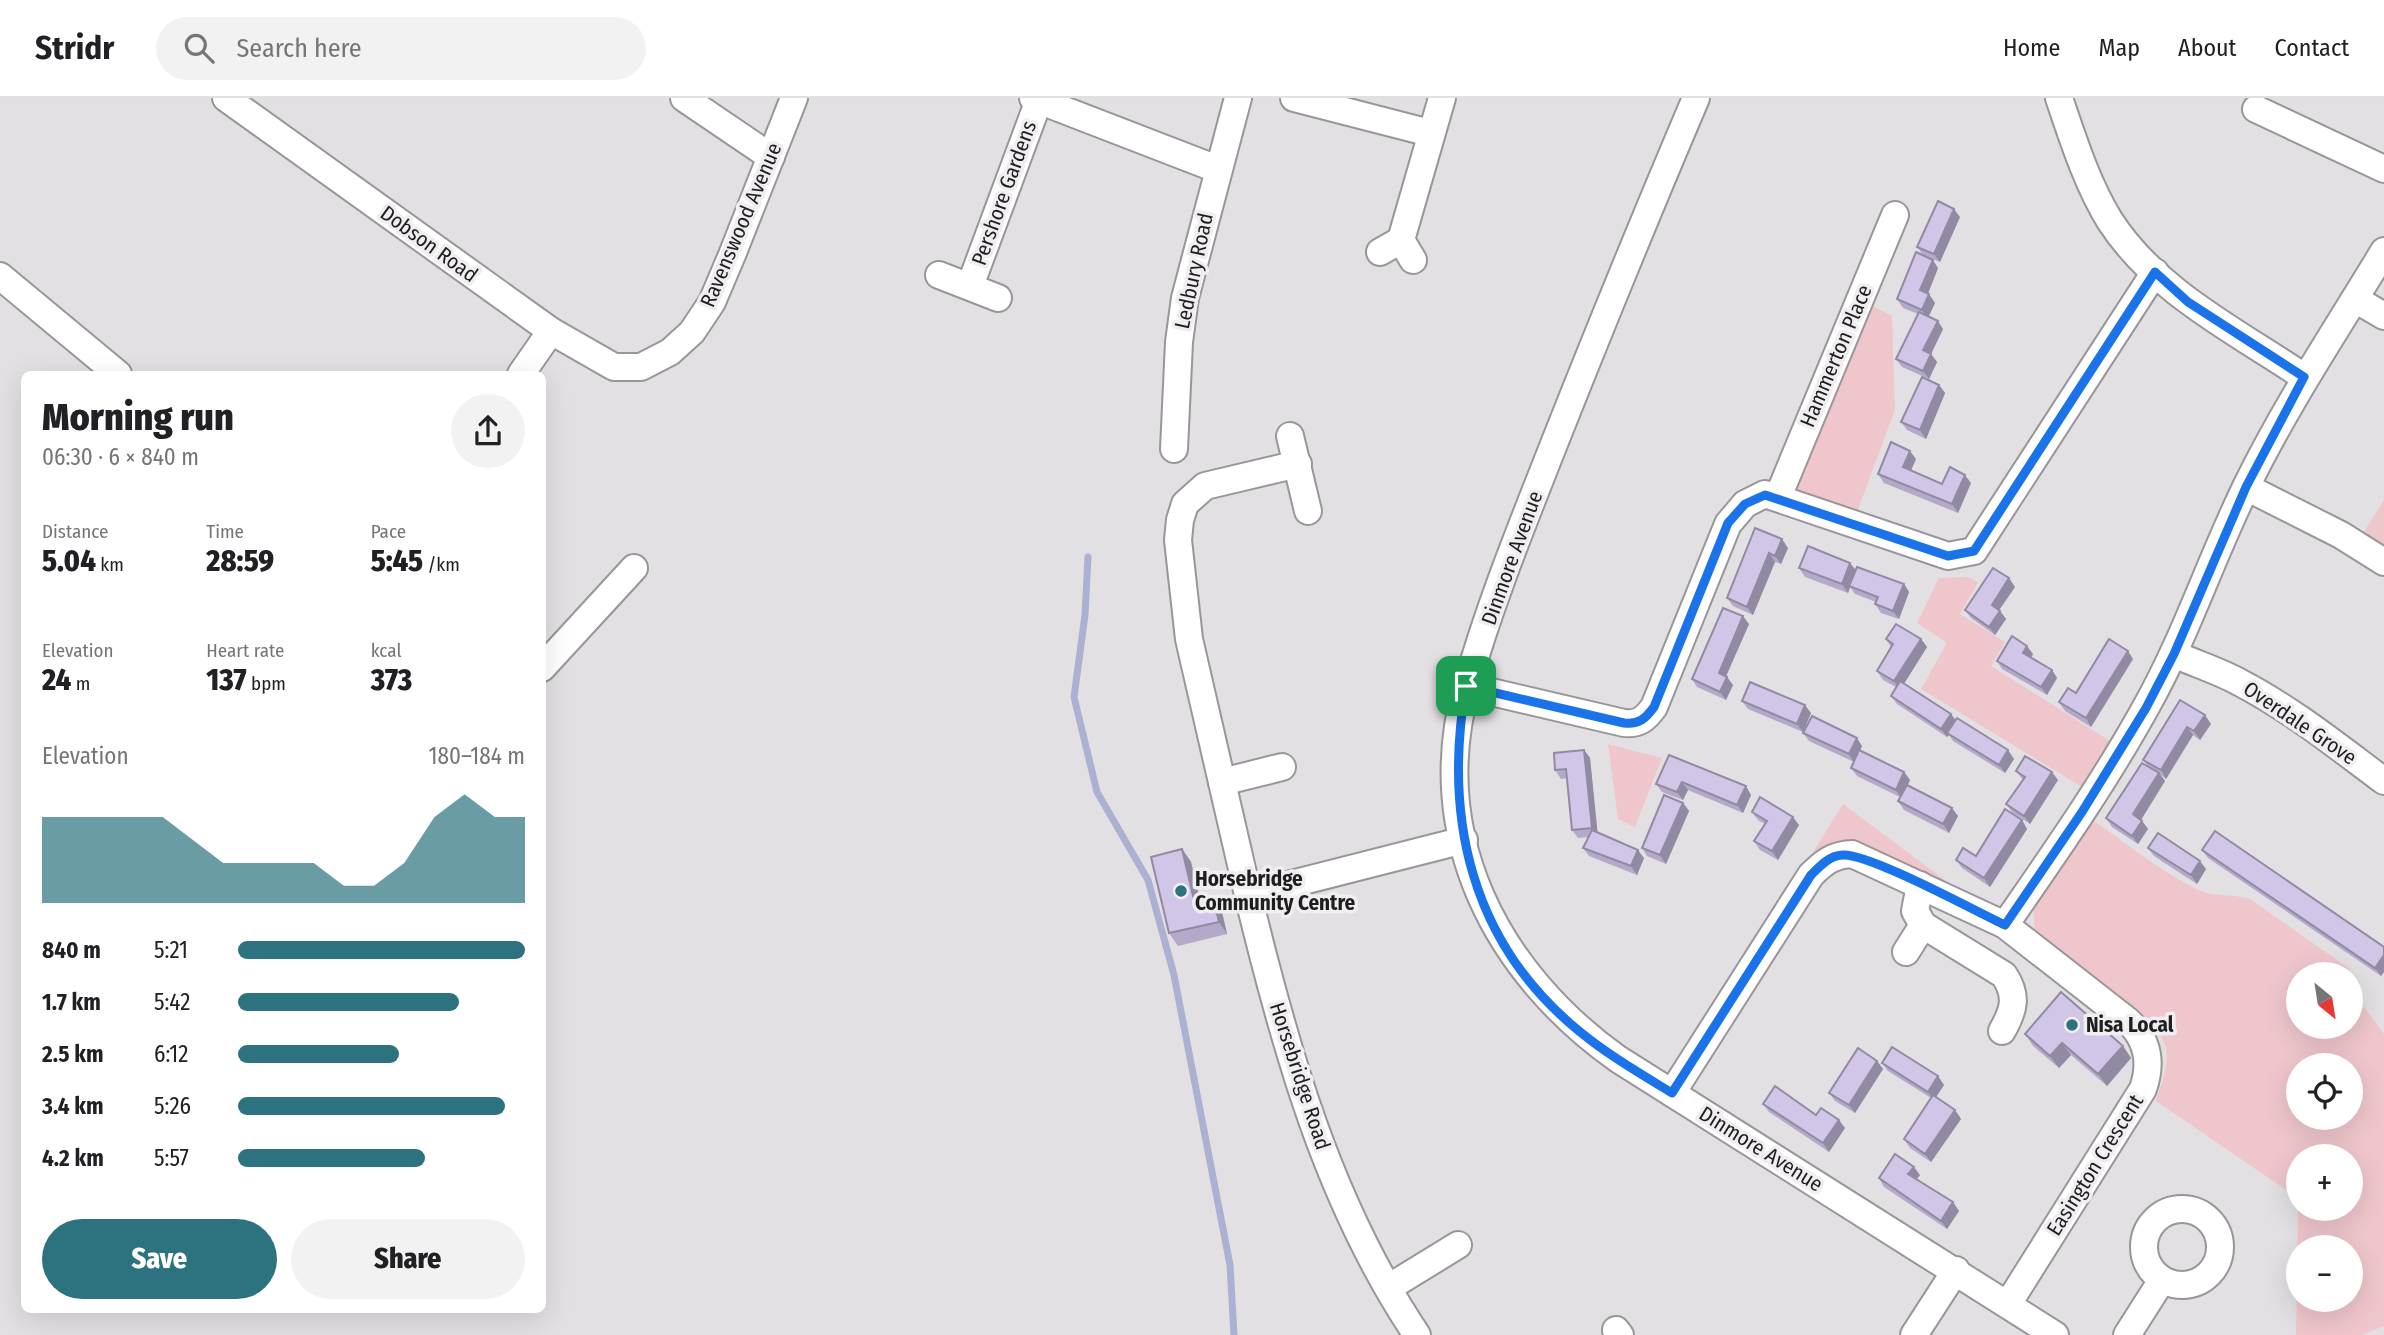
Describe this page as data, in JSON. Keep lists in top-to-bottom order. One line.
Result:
{"streets":{"street":["Pershore Gardens","Ravenswood Avenue","Dobson Road","Ledbury Road","Hammerton Place","Dinmore Avenue","Overdale Grove","Horsebridge Road","Easington Crescent"]},"crossings":[["Ravenswood Avenue","Dobson Road"],["Dinmore Avenue","Easington Crescent"]],"places":["Horsebridge Community Centre","Nisa Local"],"north":"bottom right","page":{"header":"Stridr","search":"Search here","nav":["Home","Map","About","Contact"],"heading":["Morning run","06:30 · 6 × 840 m"],"stats":[["Distance","5.04 km"],["Time","28:59"],["Pace","5:45 /km"],["Elevation","24 m"],["Heart rate","137 bpm"],["kcal","373"]],"chart":["Elevation","180–184 m"],"list":[{"name":"840 m","note":"5:21"},{"name":"1.7 km","note":"5:42"},{"name":"2.5 km","note":"6:12"},{"name":"3.4 km","note":"5:26"},{"name":"4.2 km","note":"5:57"}],"map_buttons":["+","−"],"buttons":["Save","Share"]}}
